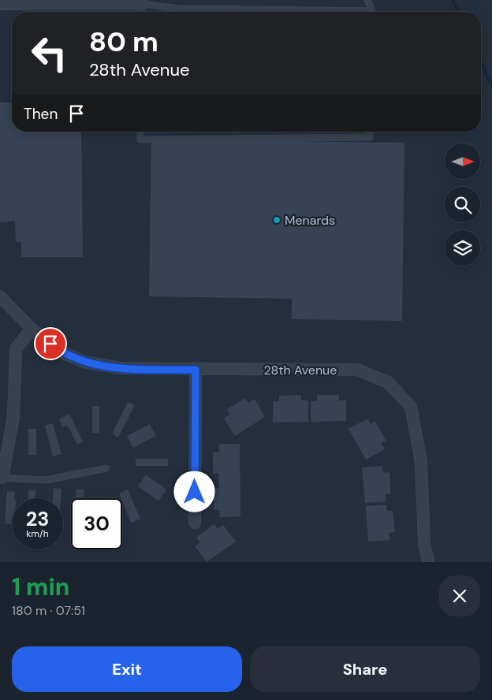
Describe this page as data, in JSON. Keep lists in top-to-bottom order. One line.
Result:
{"streets":{"street":["28th Avenue"]},"places":["Menards"],"north":"right","page":{"turn":["80 m","28th Avenue"],"then":"Then","speed":"23 km/h","limit":"30","heading":["1 min","180 m · 07:51"],"buttons":["Exit","Share"]}}
